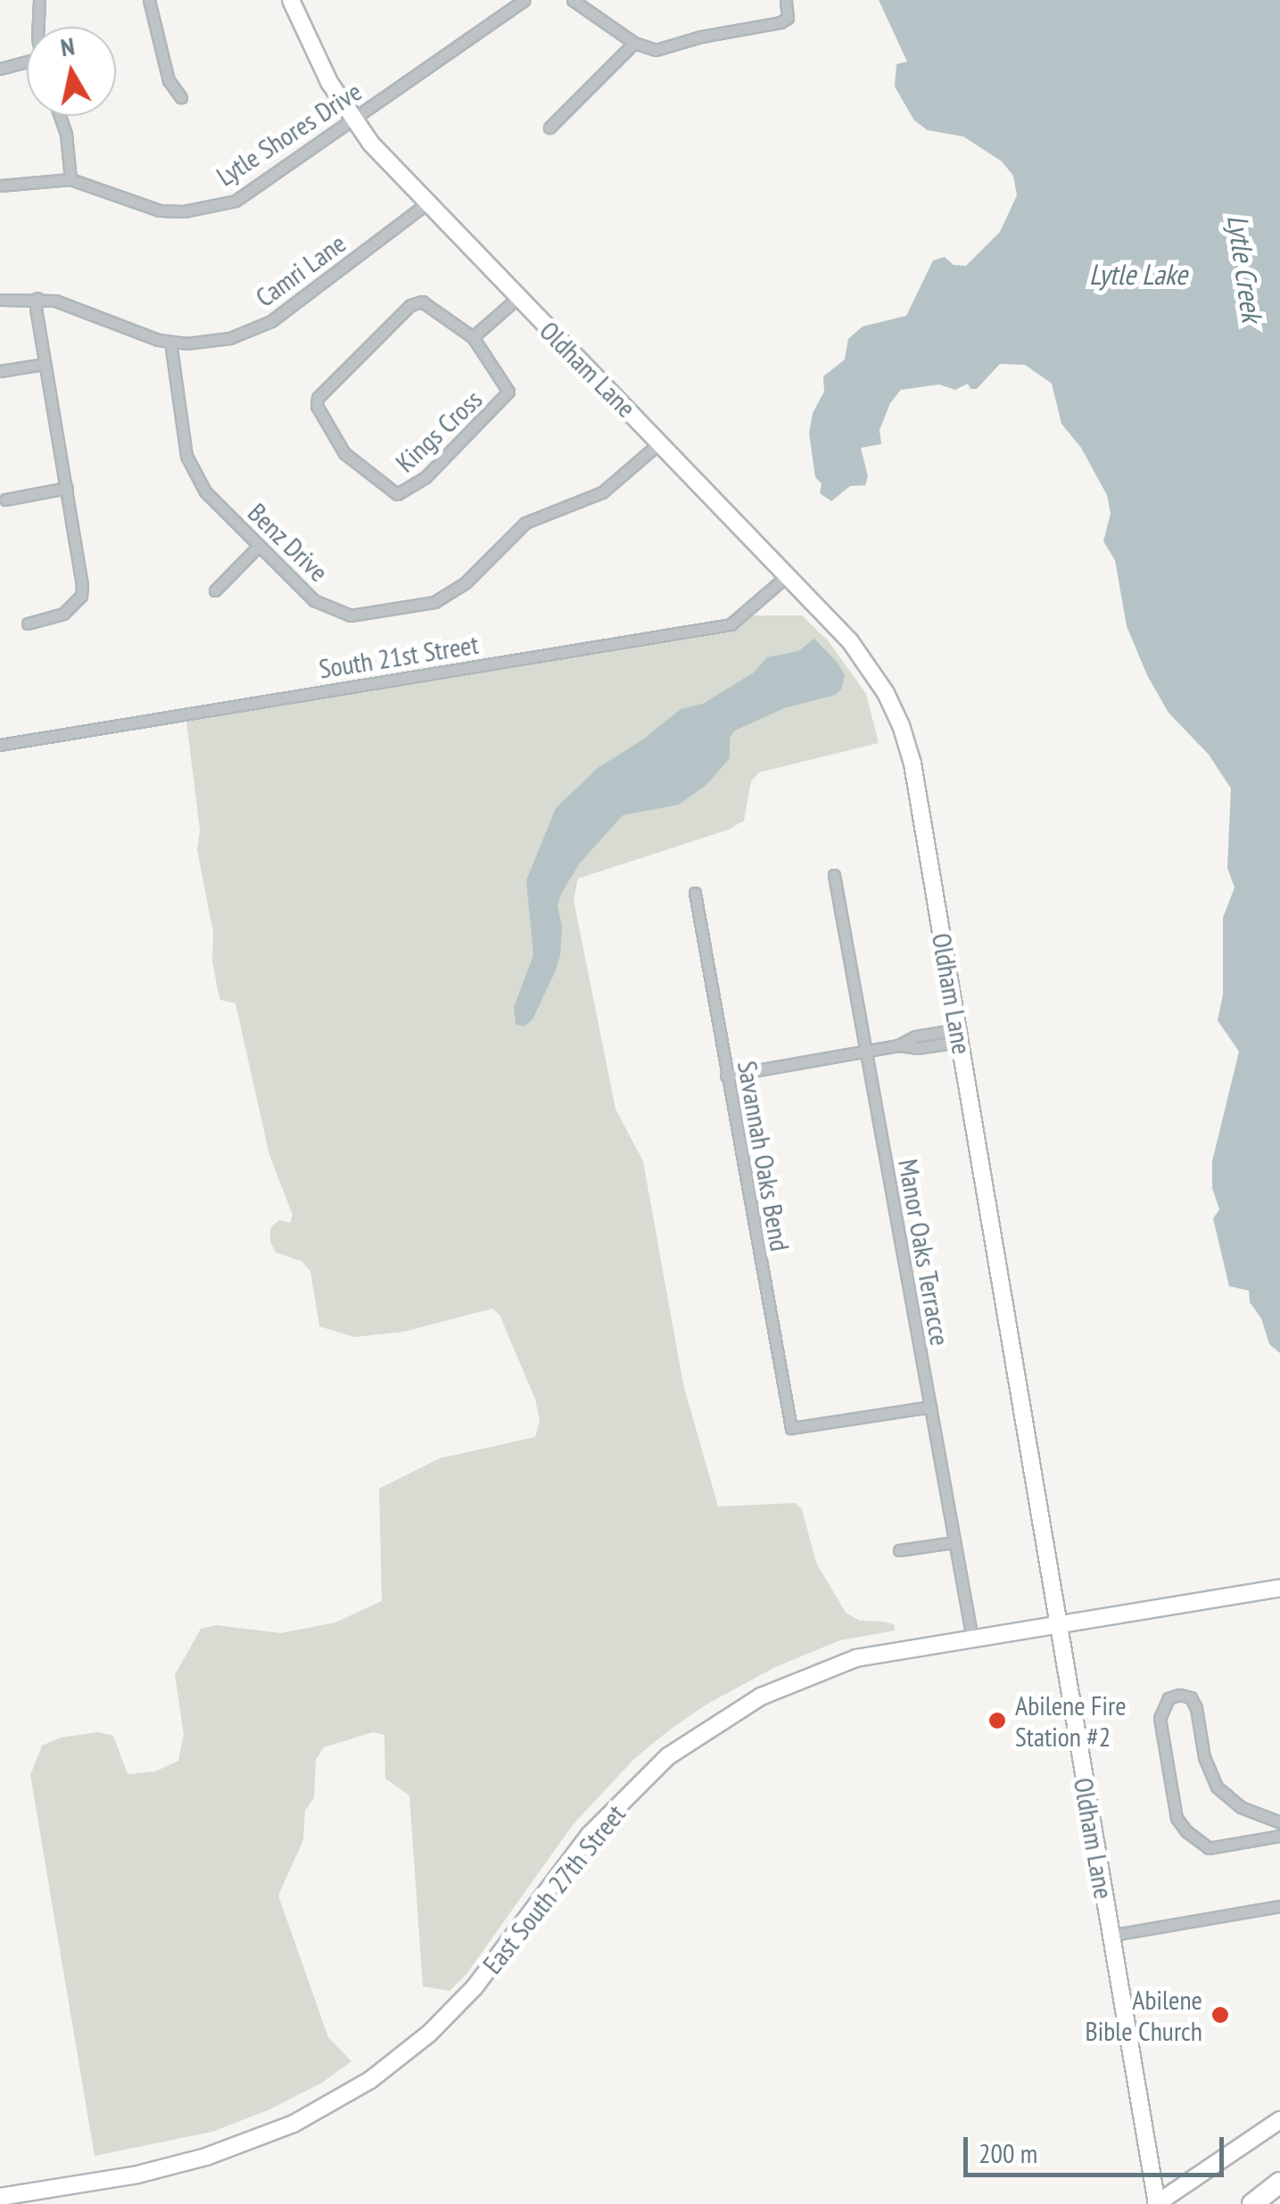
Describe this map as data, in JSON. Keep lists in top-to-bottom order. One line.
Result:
{"streets":{"main road":["Oldham Lane","East South 27th Street"],"street":["Lytle Shores Drive","Camri Lane","Kings Cross","Benz Drive","South 21st Street","Savannah Oaks Bend","Manor Oaks Terracce"]},"crossings":[["Lytle Shores Drive","Oldham Lane"],["Camri Lane","Oldham Lane"],["Camri Lane","Benz Drive"],["Oldham Lane","Benz Drive"],["Oldham Lane","South 21st Street"],["Oldham Lane","East South 27th Street"],["Savannah Oaks Bend","Manor Oaks Terracce"],["Manor Oaks Terracce","East South 27th Street"]],"water":["Lytle Creek","Lytle Lake"],"places":["Abilene Fire Station #2","Abilene Bible Church"],"scale_bar":"200 m","north":"top"}
